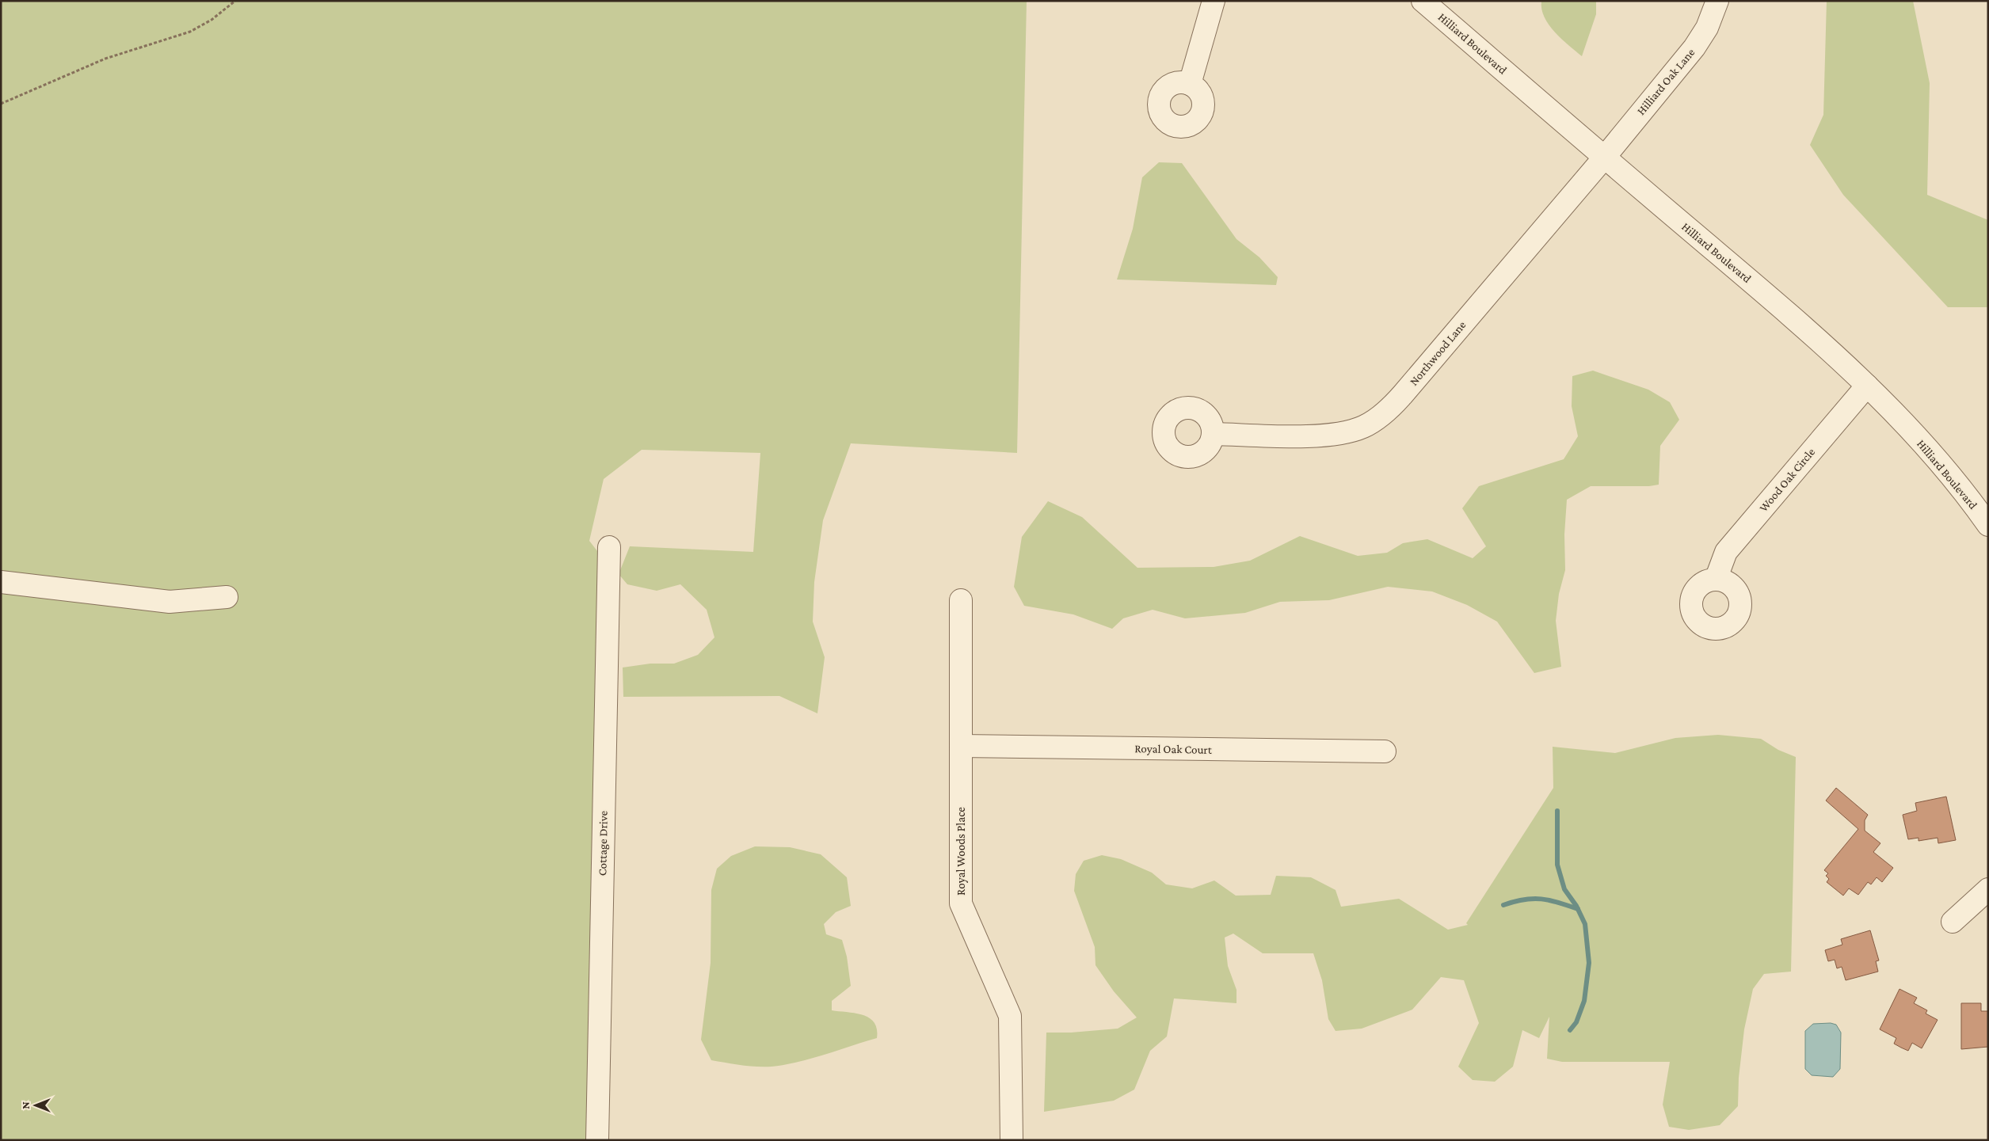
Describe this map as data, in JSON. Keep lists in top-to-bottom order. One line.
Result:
{"streets":{"street":["Hilliard Boulevard","Hilliard Oak Lane","Northwood Lane","Wood Oak Circle","Royal Oak Court","Cottage Drive","Royal Woods Place"]},"crossings":[["Hilliard Boulevard","Hilliard Oak Lane"],["Hilliard Boulevard","Northwood Lane"],["Hilliard Boulevard","Wood Oak Circle"],["Hilliard Oak Lane","Northwood Lane"],["Royal Oak Court","Royal Woods Place"]],"north":"left"}
